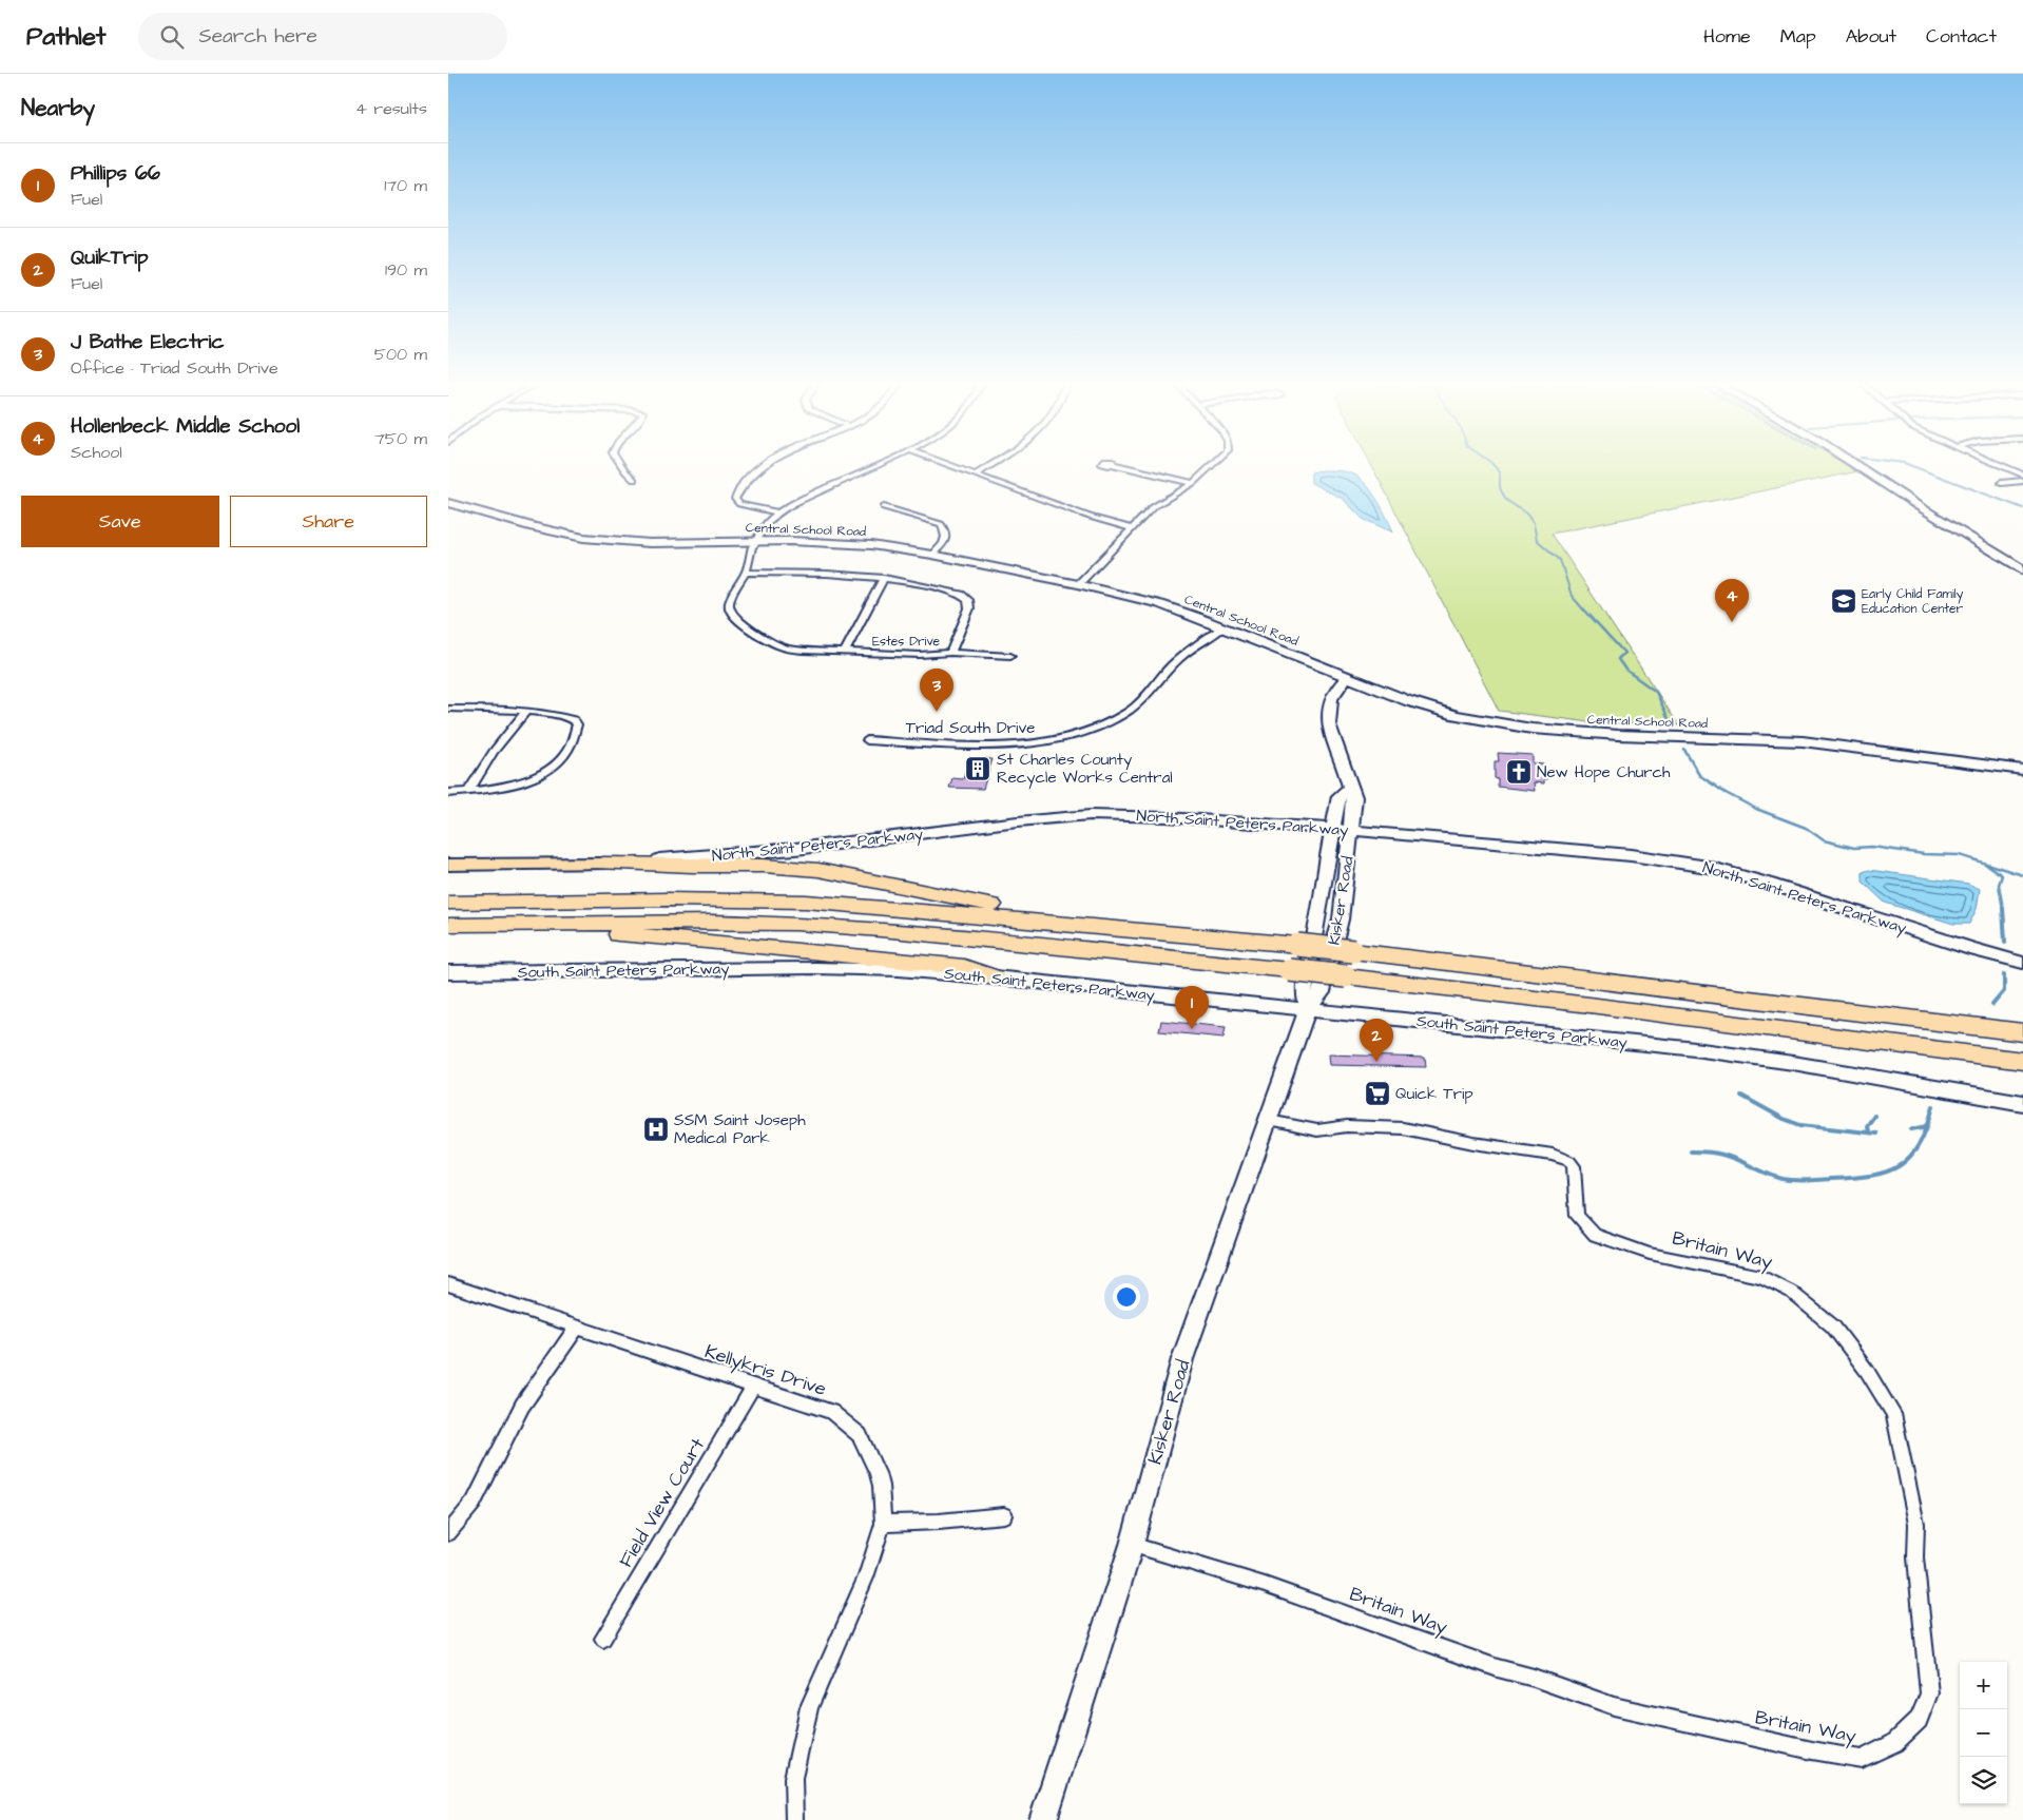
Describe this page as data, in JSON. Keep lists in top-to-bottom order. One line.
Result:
{"streets":{"main road":["Central School Road","North Saint Peters Parkway","Kisker Road","South Saint Peters Parkway"],"street":["Estes Drive","Triad South Drive","Britain Way","Kellykris Drive","Field View Court"]},"crossings":[["Central School Road","Estes Drive"],["Central School Road","Triad South Drive"],["Central School Road","Kisker Road"],["North Saint Peters Parkway","Kisker Road"],["Kisker Road","South Saint Peters Parkway"],["Kisker Road","Britain Way"],["Kellykris Drive","Field View Court"]],"places":{"school or university":["Early Child Family Education Center"],"building":["St Charles County Recycle Works Central"],"church":["New Hope Church"],"supermarket":["Quick Trip"],"hospital":["SSM Saint Joseph Medical Park"]},"page":{"header":"Pathlet","search":"Search here","nav":["Home","Map","About","Contact"],"heading":["Nearby","4 results"],"list":[{"mark":"1","name":"Phillips 66","note":"Fuel","value":"170 m"},{"mark":"2","name":"QuikTrip","note":"Fuel","value":"190 m"},{"mark":"3","name":"J Bathe Electric","note":"Office · Triad South Drive","value":"500 m"},{"mark":"4","name":"Hollenbeck Middle School","note":"School","value":"750 m"}],"buttons":["Save","Share"],"pins":["4","3","1","2"],"map_buttons":["+","−"]}}
